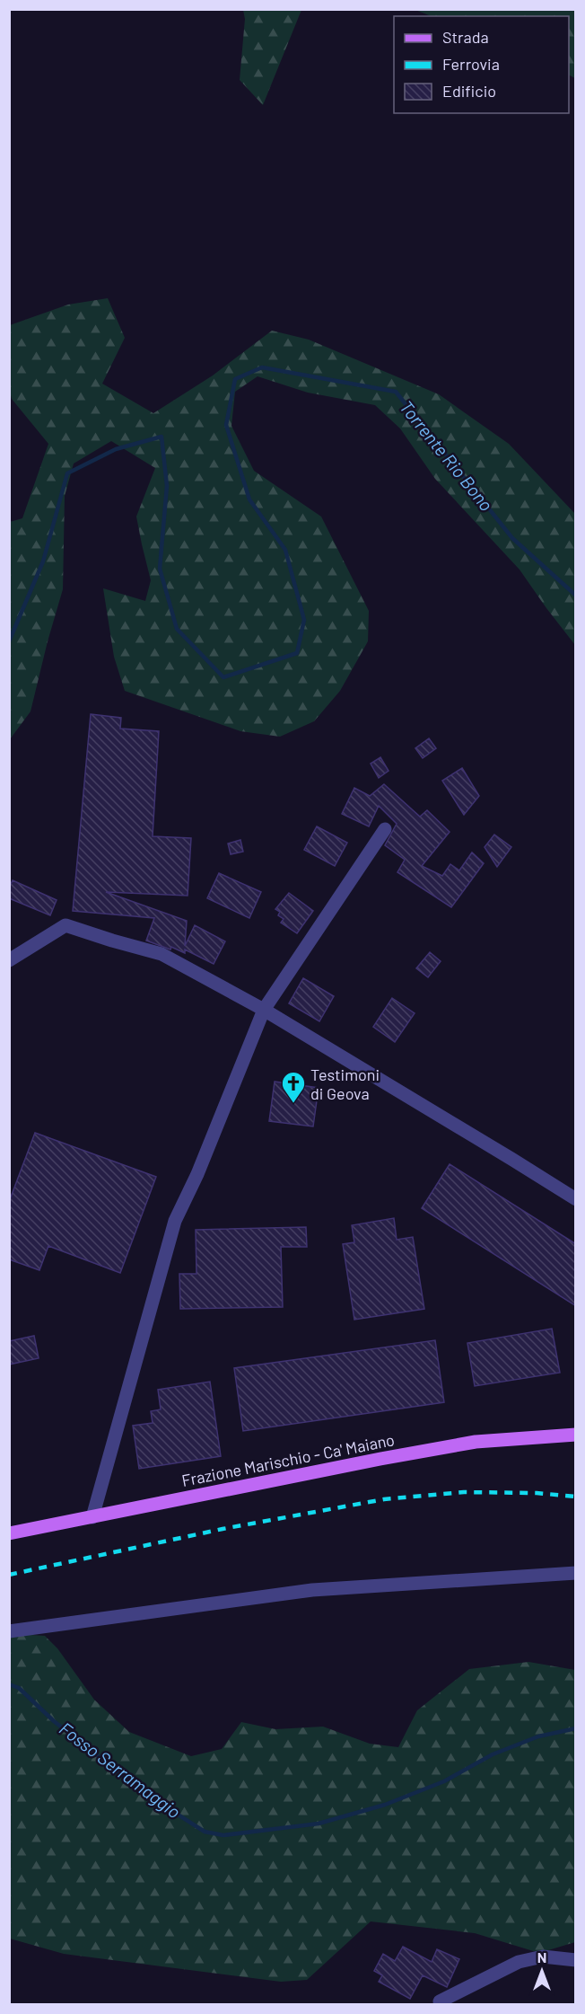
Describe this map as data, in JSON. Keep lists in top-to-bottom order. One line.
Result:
{"streets":{"main road":["Frazione Marischio - Ca' Maiano"]},"water":["Torrente Rio Bono","Fosso Serramaggio"],"places":{"church":["Testimoni di Geova"]},"legend":["Strada","Ferrovia","Edificio"],"north":"top"}
